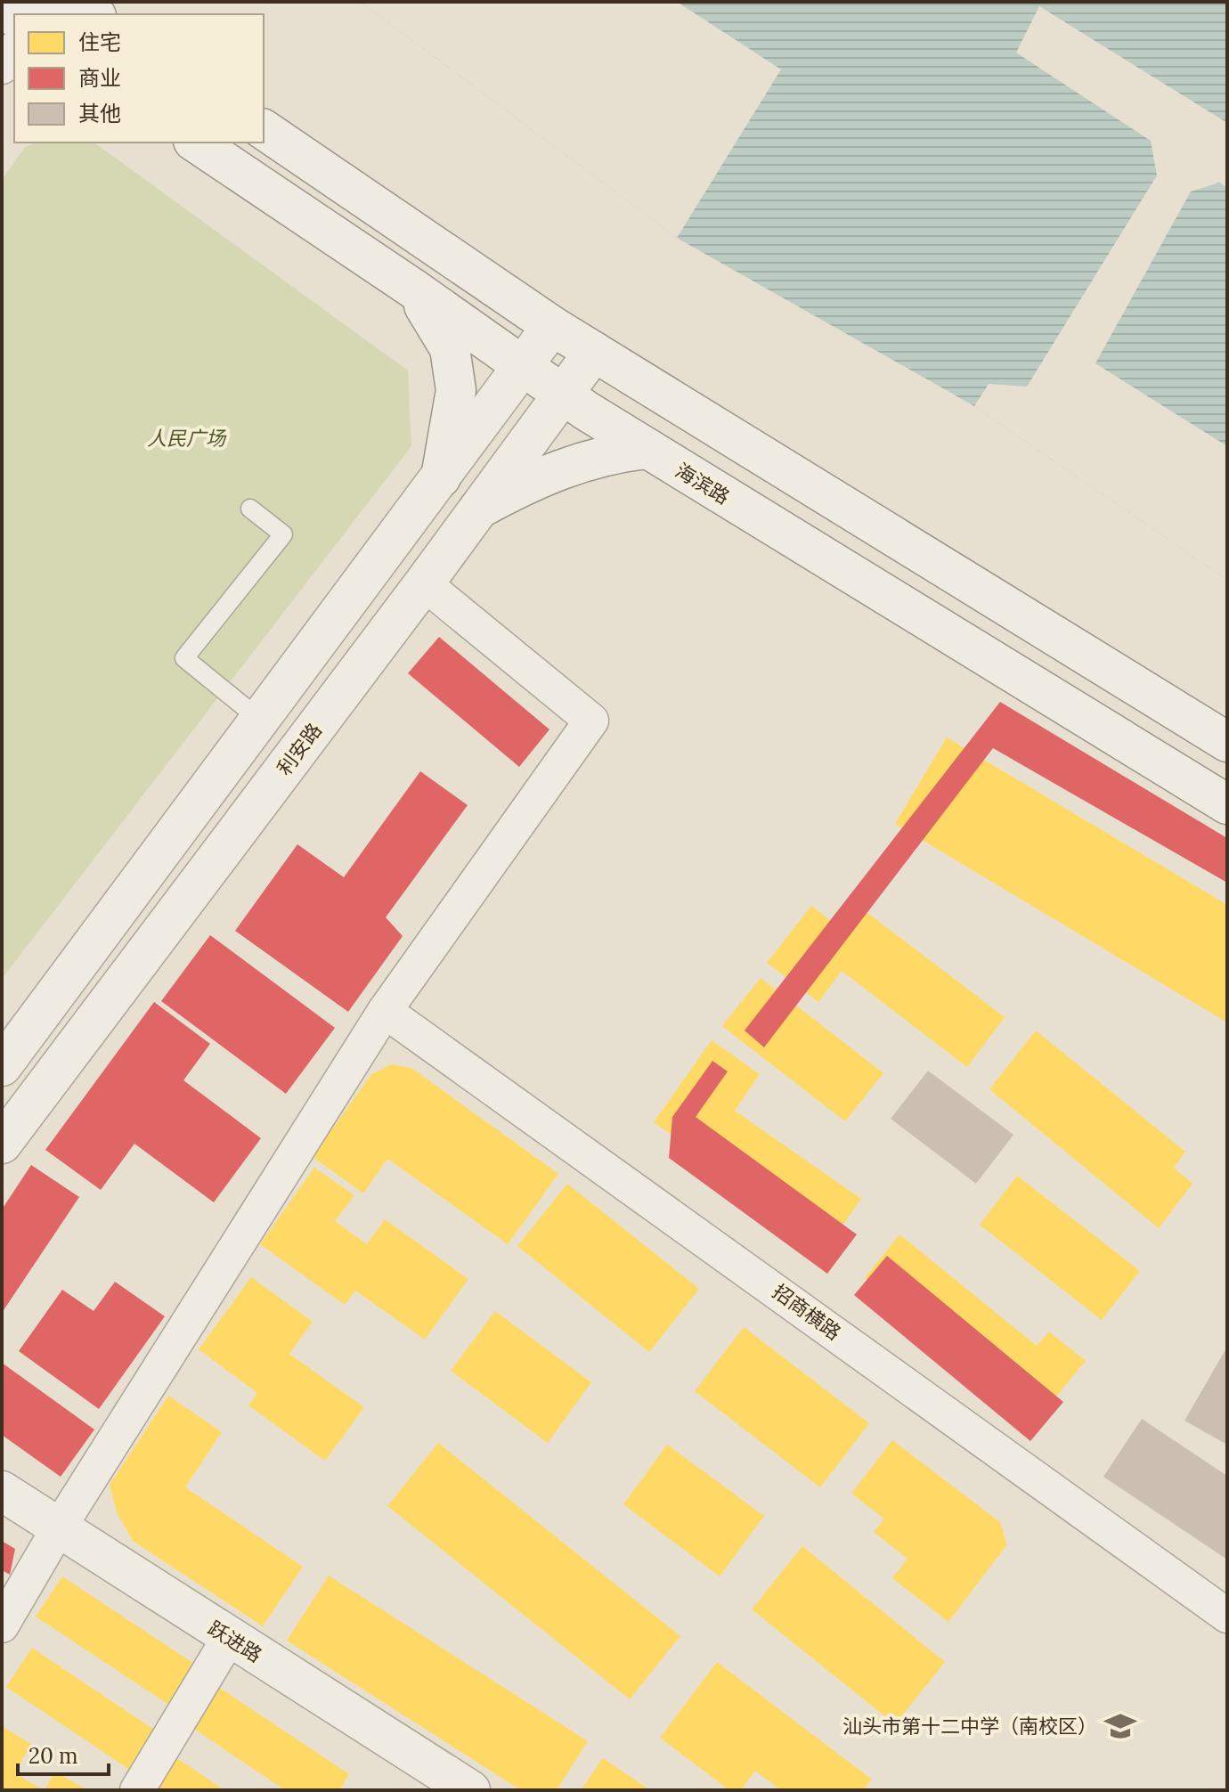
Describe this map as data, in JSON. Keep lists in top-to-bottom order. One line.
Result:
{"streets":{"main road":["海滨路","利安路","跃进路"],"street":["招商横路"]},"crossings":[["海滨路","利安路"]],"parks":["人民广场"],"places":{"school or university":["汕头市第十二中学（南校区）"]},"legend":["住宅","商业","其他"],"scale_bar":"20 m"}
